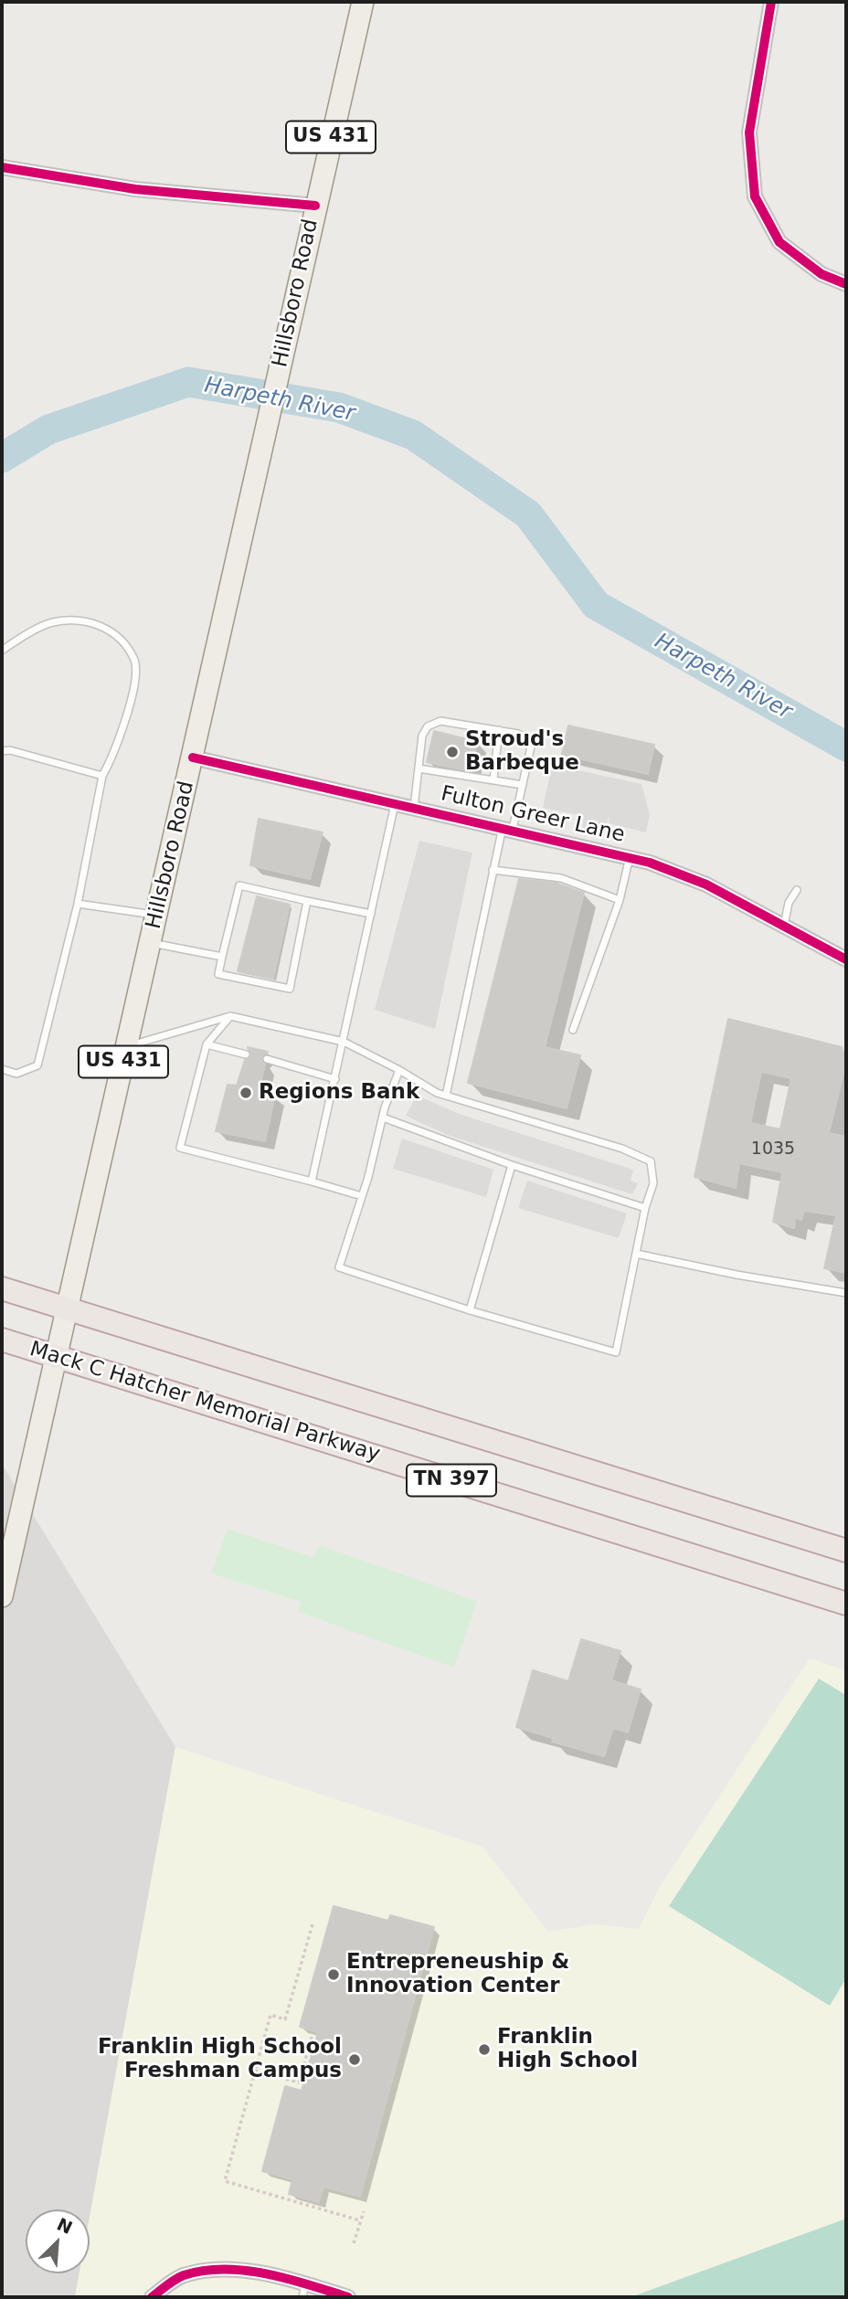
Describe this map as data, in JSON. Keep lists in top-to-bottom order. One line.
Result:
{"streets":{"highway":["Mack C Hatcher Memorial Parkway","TN 397"],"main road":["US 431","Hillsboro Road"],"street":["Fulton Greer Lane"]},"crossings":[["Hillsboro Road","Fulton Greer Lane"],["Hillsboro Road","Mack C Hatcher Memorial Parkway"],["Hillsboro Road","TN 397"]],"water":["Harpeth River"],"places":["Stroud's Barbeque","Regions Bank","Entrepreneuship & Innovation Center","Franklin High School","Franklin High School Freshman Campus"],"house_numbers":["1035"],"north":"top right"}
